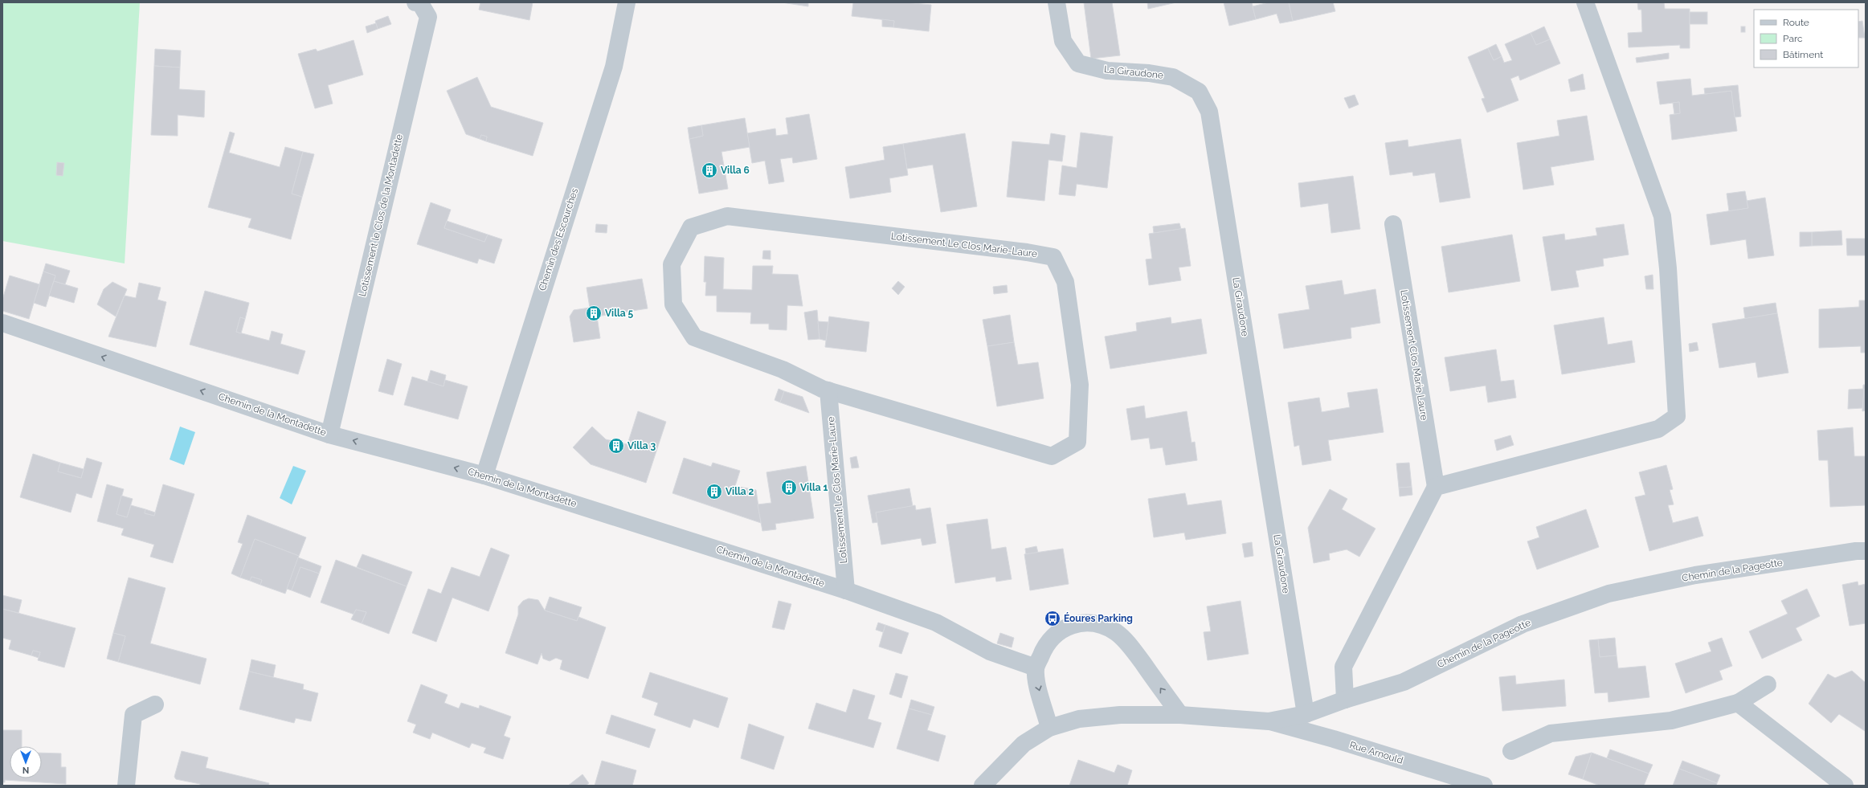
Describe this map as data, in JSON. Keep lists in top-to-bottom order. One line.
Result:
{"streets":{"street":["La Giraudone","Lotissement le Clos de la Montadette","Chemin des Escourches","Lotissement Le Clos Marie-Laure","Lotissement Clos Marie Laure","Chemin de la Montadette","Chemin de la Pageotte","Rue Arnould"]},"crossings":[["La Giraudone","Chemin de la Pageotte"],["Lotissement le Clos de la Montadette","Chemin de la Montadette"],["Chemin des Escourches","Chemin de la Montadette"],["Lotissement Le Clos Marie-Laure","Chemin de la Montadette"],["Chemin de la Pageotte","Rue Arnould"]],"one_way":["Chemin de la Montadette"],"places":{"building":["Villa 6","Villa 5","Villa 3","Villa 1","Villa 2"],"bus stop":["Éoures Parking"]},"legend":["Route","Parc","Bâtiment"],"north":"bottom"}
